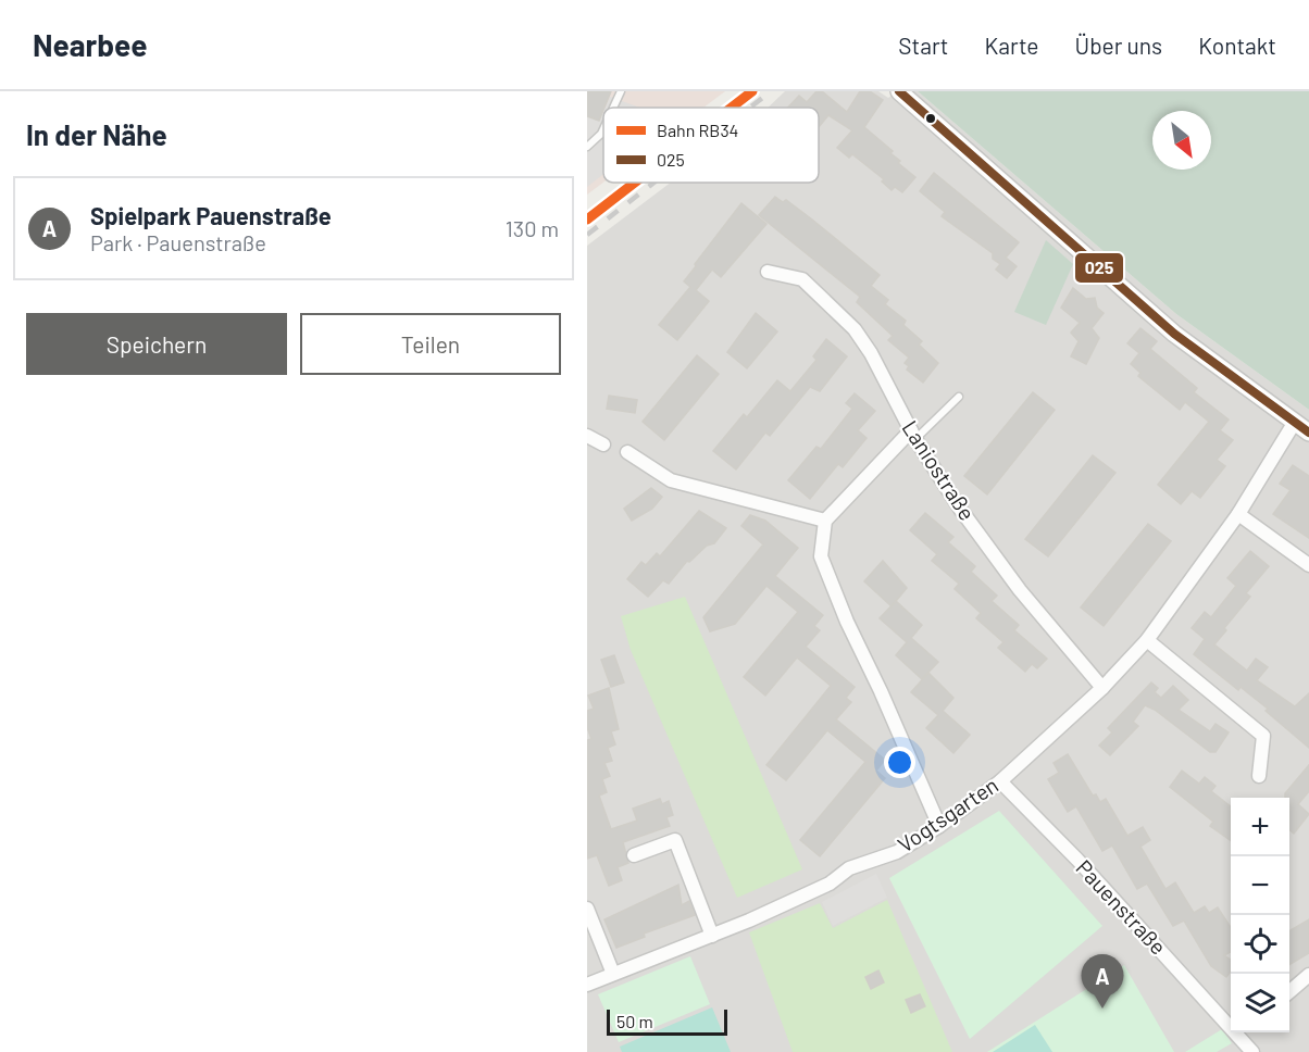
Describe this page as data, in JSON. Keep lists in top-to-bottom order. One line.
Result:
{"streets":{"street":["Laniostraße","Vogtsgarten","Pauenstraße"]},"crossings":[["Laniostraße","Vogtsgarten"],["Vogtsgarten","Pauenstraße"]],"lines":["rail line RB34","transit line 025"],"legend":["Bahn RB34","025"],"scale_bar":"50 m","north":"bottom right","page":{"header":"Nearbee","nav":["Start","Karte","Über uns","Kontakt"],"heading":"In der Nähe","list":[{"mark":"A","name":"Spielpark Pauenstraße","note":"Park · Pauenstraße","value":"130 m"}],"buttons":["Speichern","Teilen"],"map_buttons":["+","−"],"pins":"A","scale":"50 m"}}
